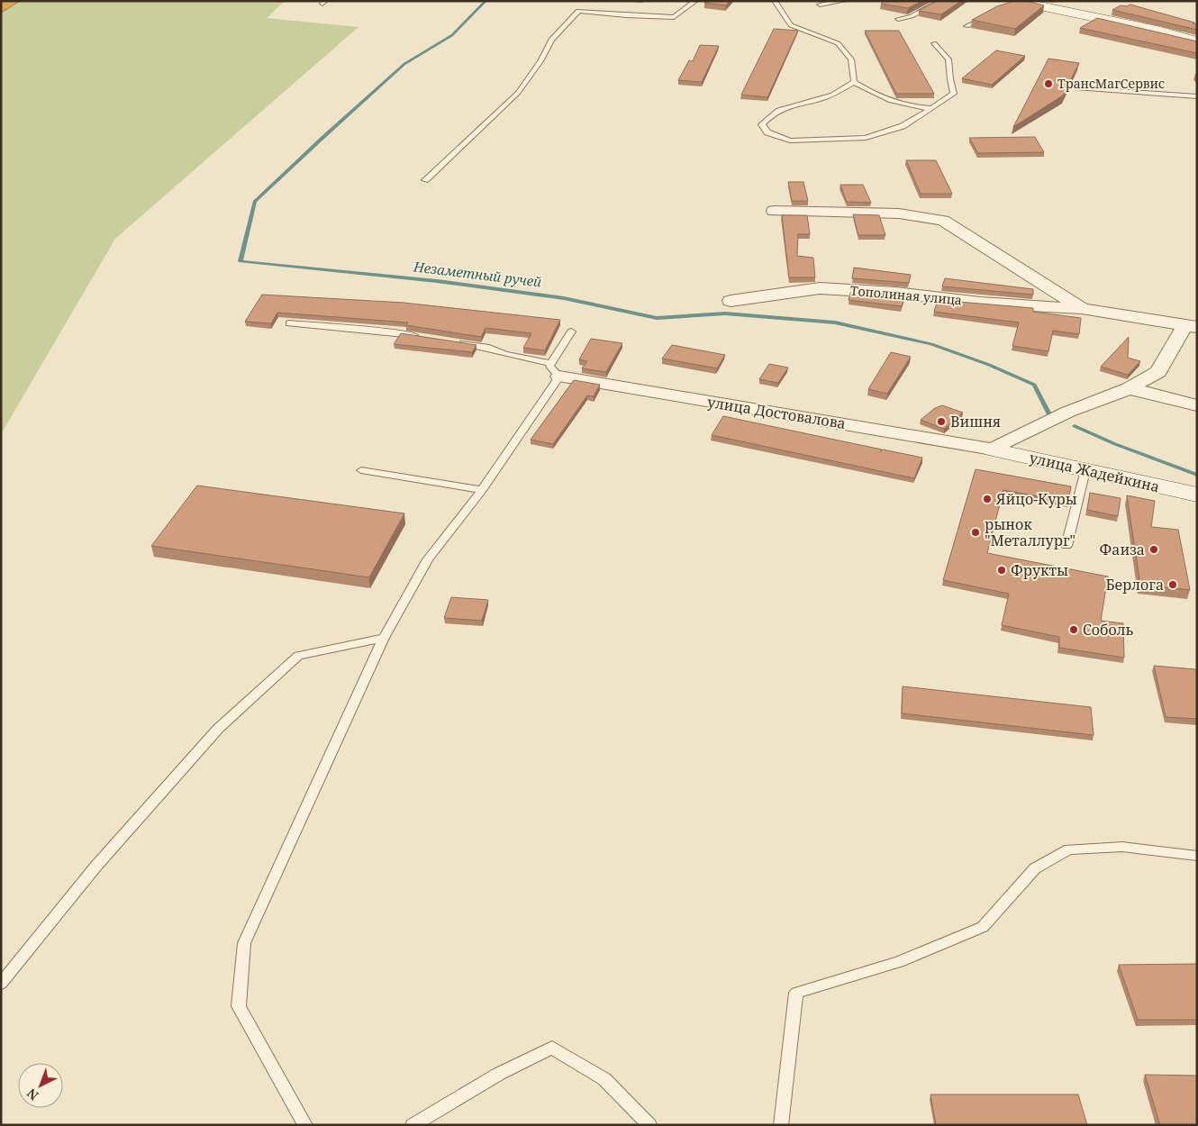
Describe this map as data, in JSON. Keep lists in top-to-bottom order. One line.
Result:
{"streets":{"street":["Тополиная улица","улица Достовалова","улица Жадейкина"]},"crossings":[["улица Достовалова","улица Жадейкина"]],"water":["Незаметный ручей"],"places":["ТрансМагСервис","Вишня","Яйцо-Куры","рынок \"Металлург\"","Фаиза","Фрукты","Берлога","Соболь"],"north":"bottom left"}
